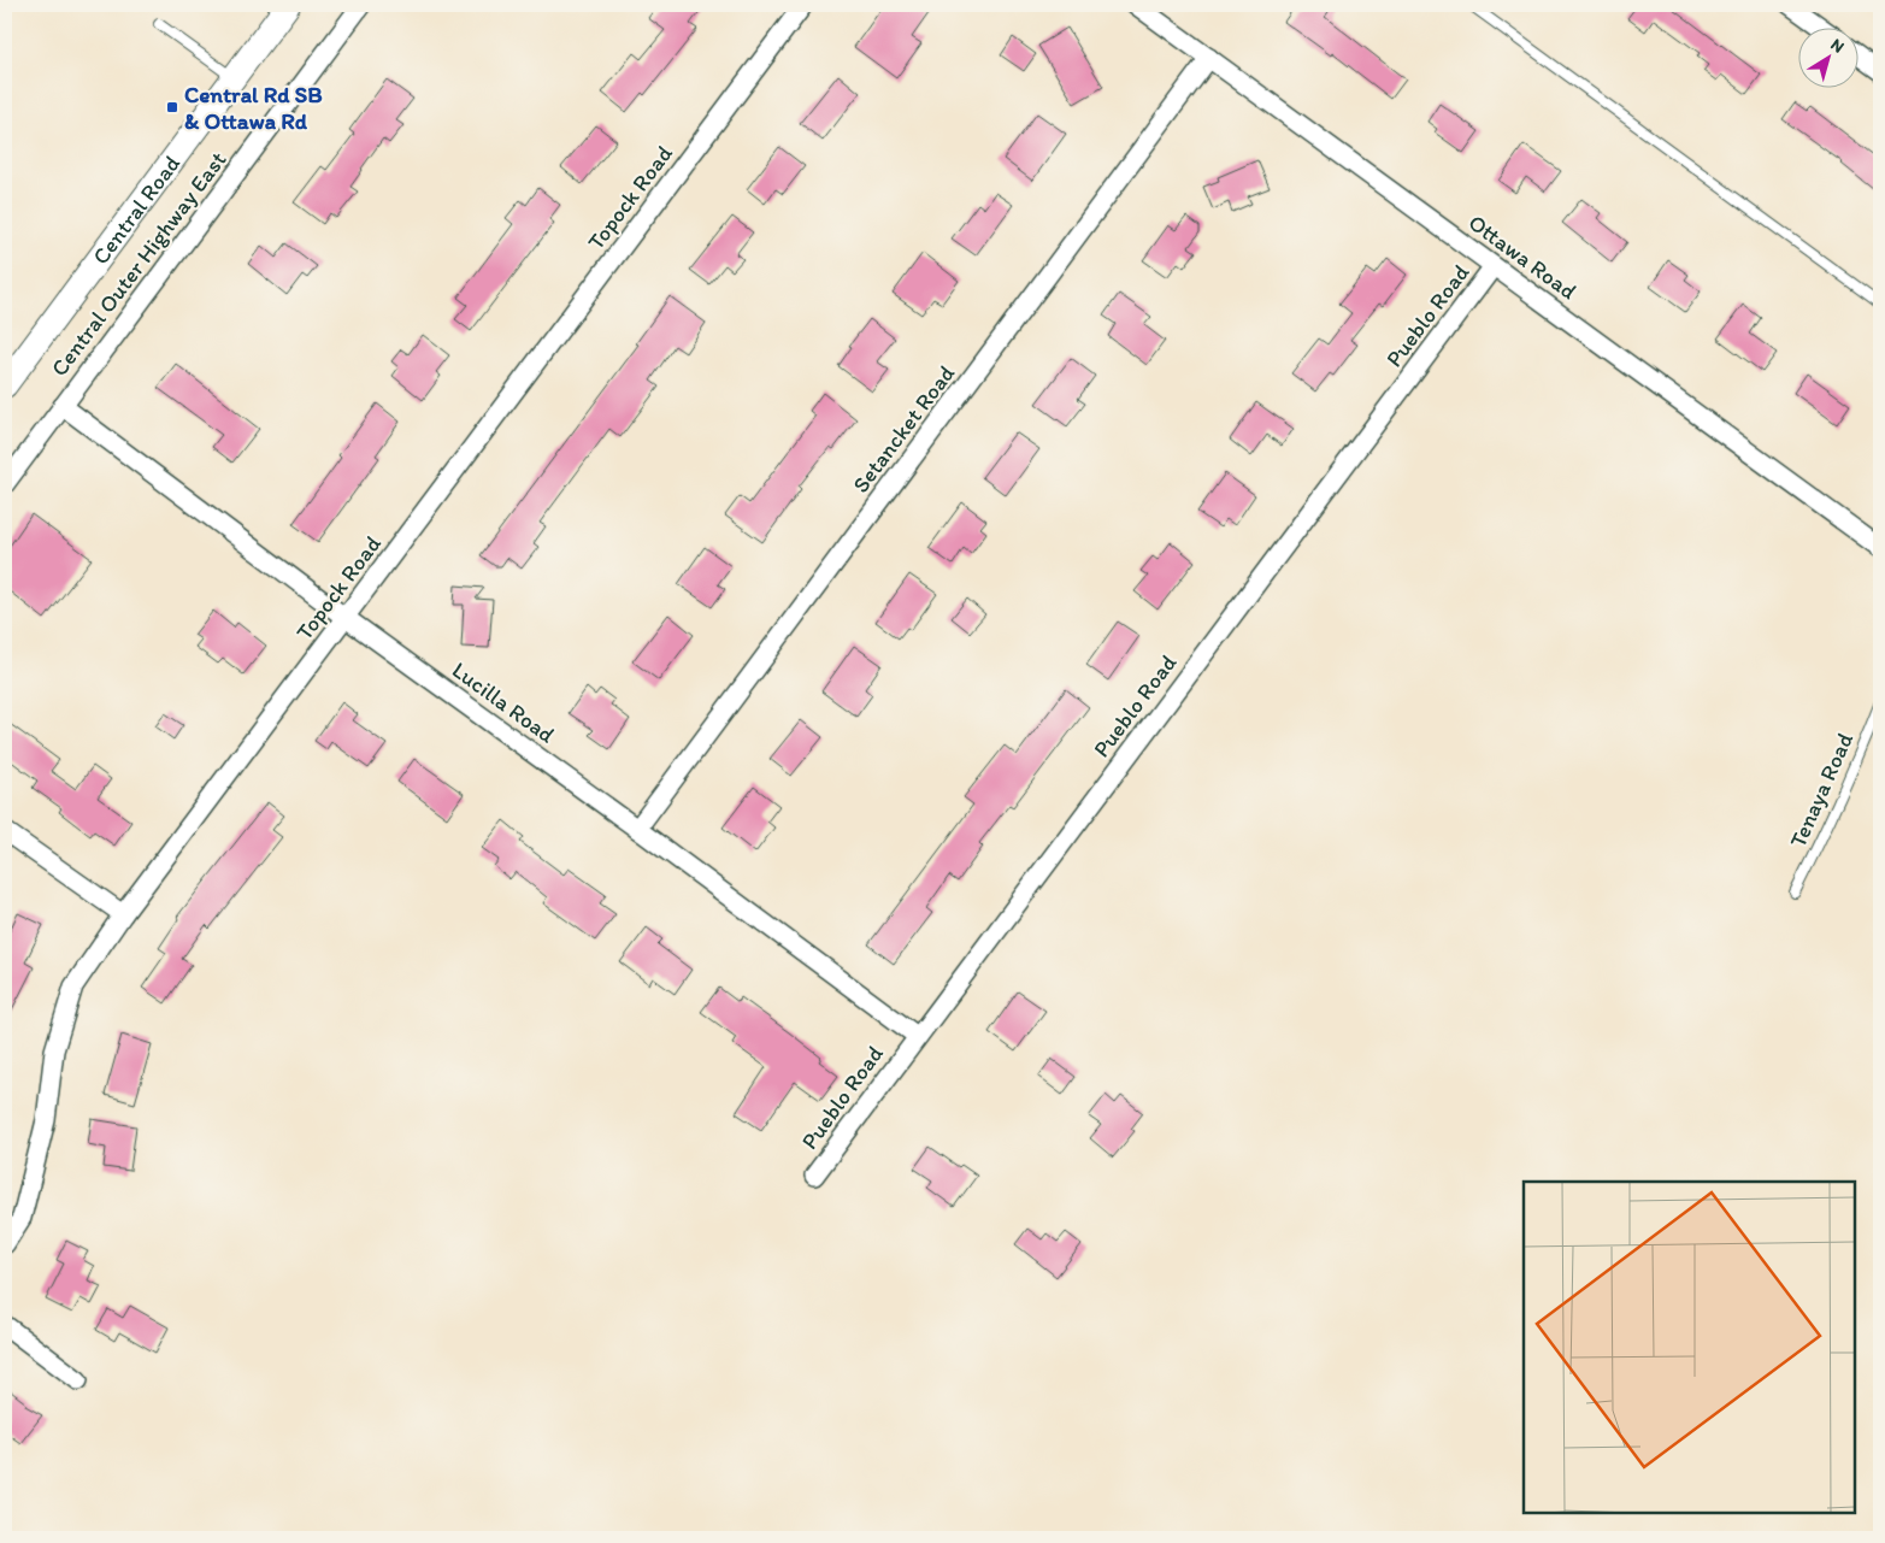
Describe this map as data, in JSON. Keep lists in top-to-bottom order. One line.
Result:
{"streets":{"main road":["Central Road"],"street":["Topock Road","Ottawa Road","Central Outer Highway East","Pueblo Road","Setancket Road","Lucilla Road"],"lane":["Tenaya Road"]},"crossings":[["Topock Road","Lucilla Road"],["Ottawa Road","Pueblo Road"],["Ottawa Road","Setancket Road"],["Central Outer Highway East","Lucilla Road"],["Pueblo Road","Lucilla Road"],["Setancket Road","Lucilla Road"]],"places":{"transit":["Central Rd SB & Ottawa Rd"]},"north":"top right"}
